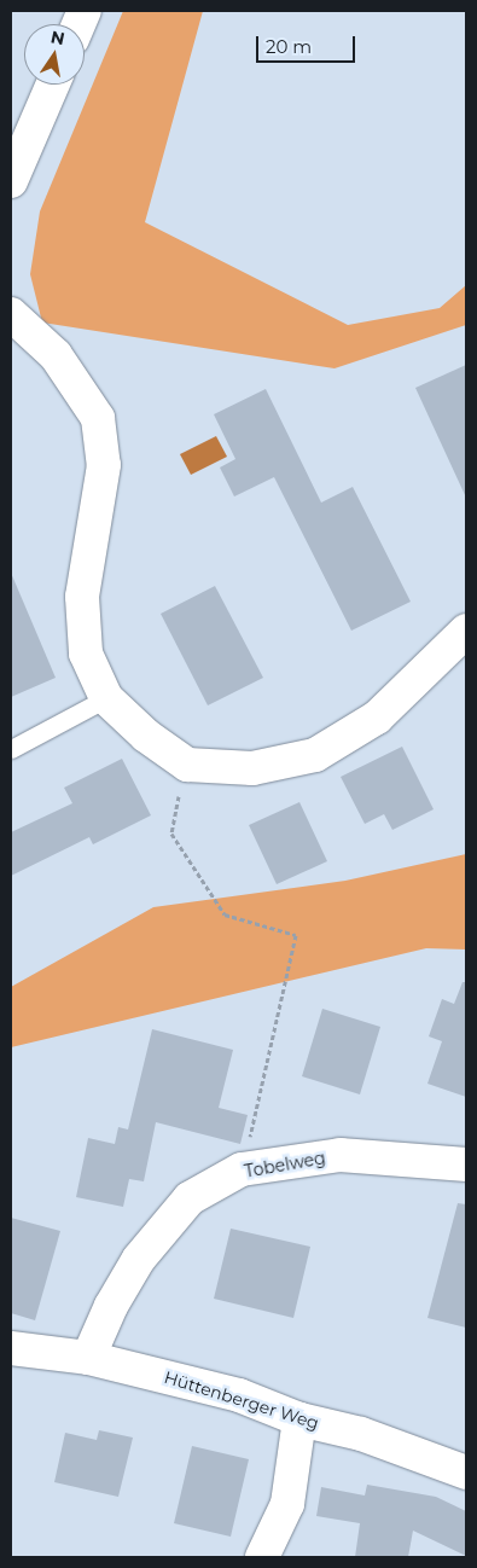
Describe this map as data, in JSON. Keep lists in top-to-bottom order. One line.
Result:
{"streets":{"street":["Tobelweg","Hüttenberger Weg"]},"crossings":[["Tobelweg","Hüttenberger Weg"]],"scale_bar":"20 m","north":"top"}
